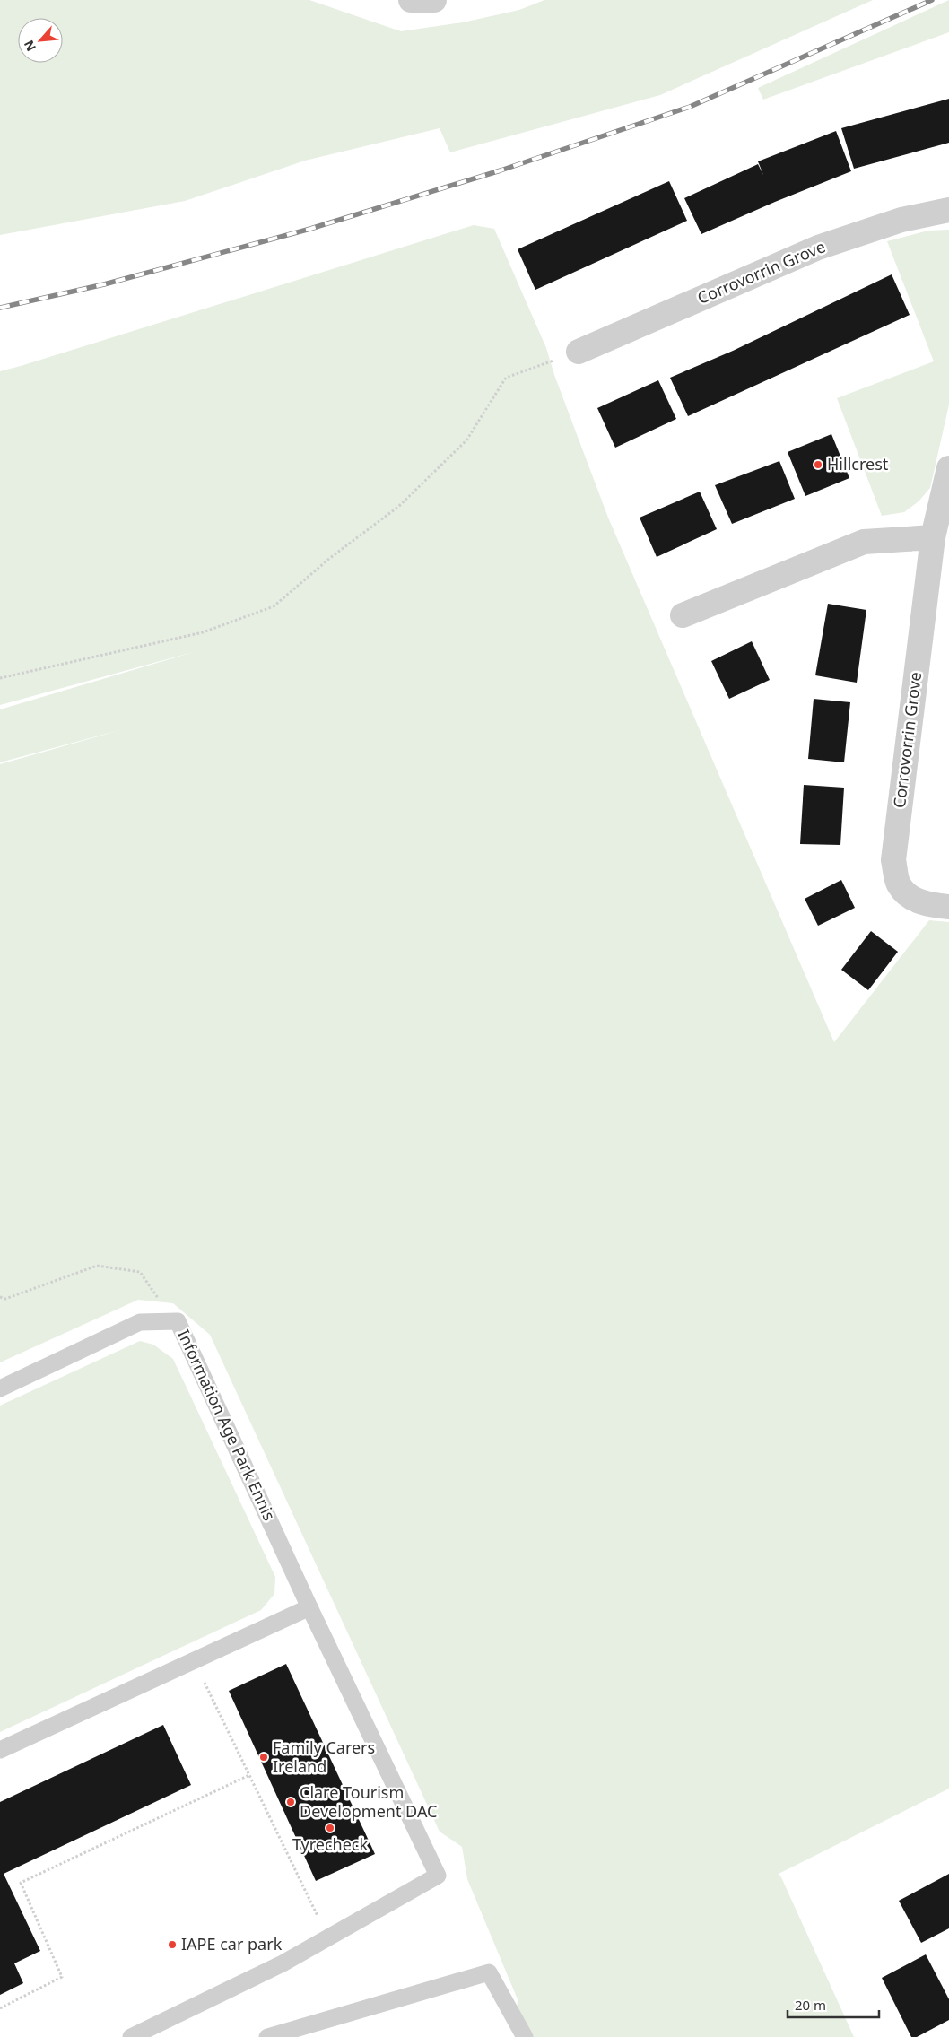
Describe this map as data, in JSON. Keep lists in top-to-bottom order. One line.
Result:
{"streets":{"street":["Corrovorrin Grove"],"lane":["Information Age Park Ennis"]},"places":["Hillcrest","Family Carers Ireland","Clare Tourism Development DAC","Tyrecheck","IAPE car park"],"scale_bar":"20 m","north":"bottom left"}
